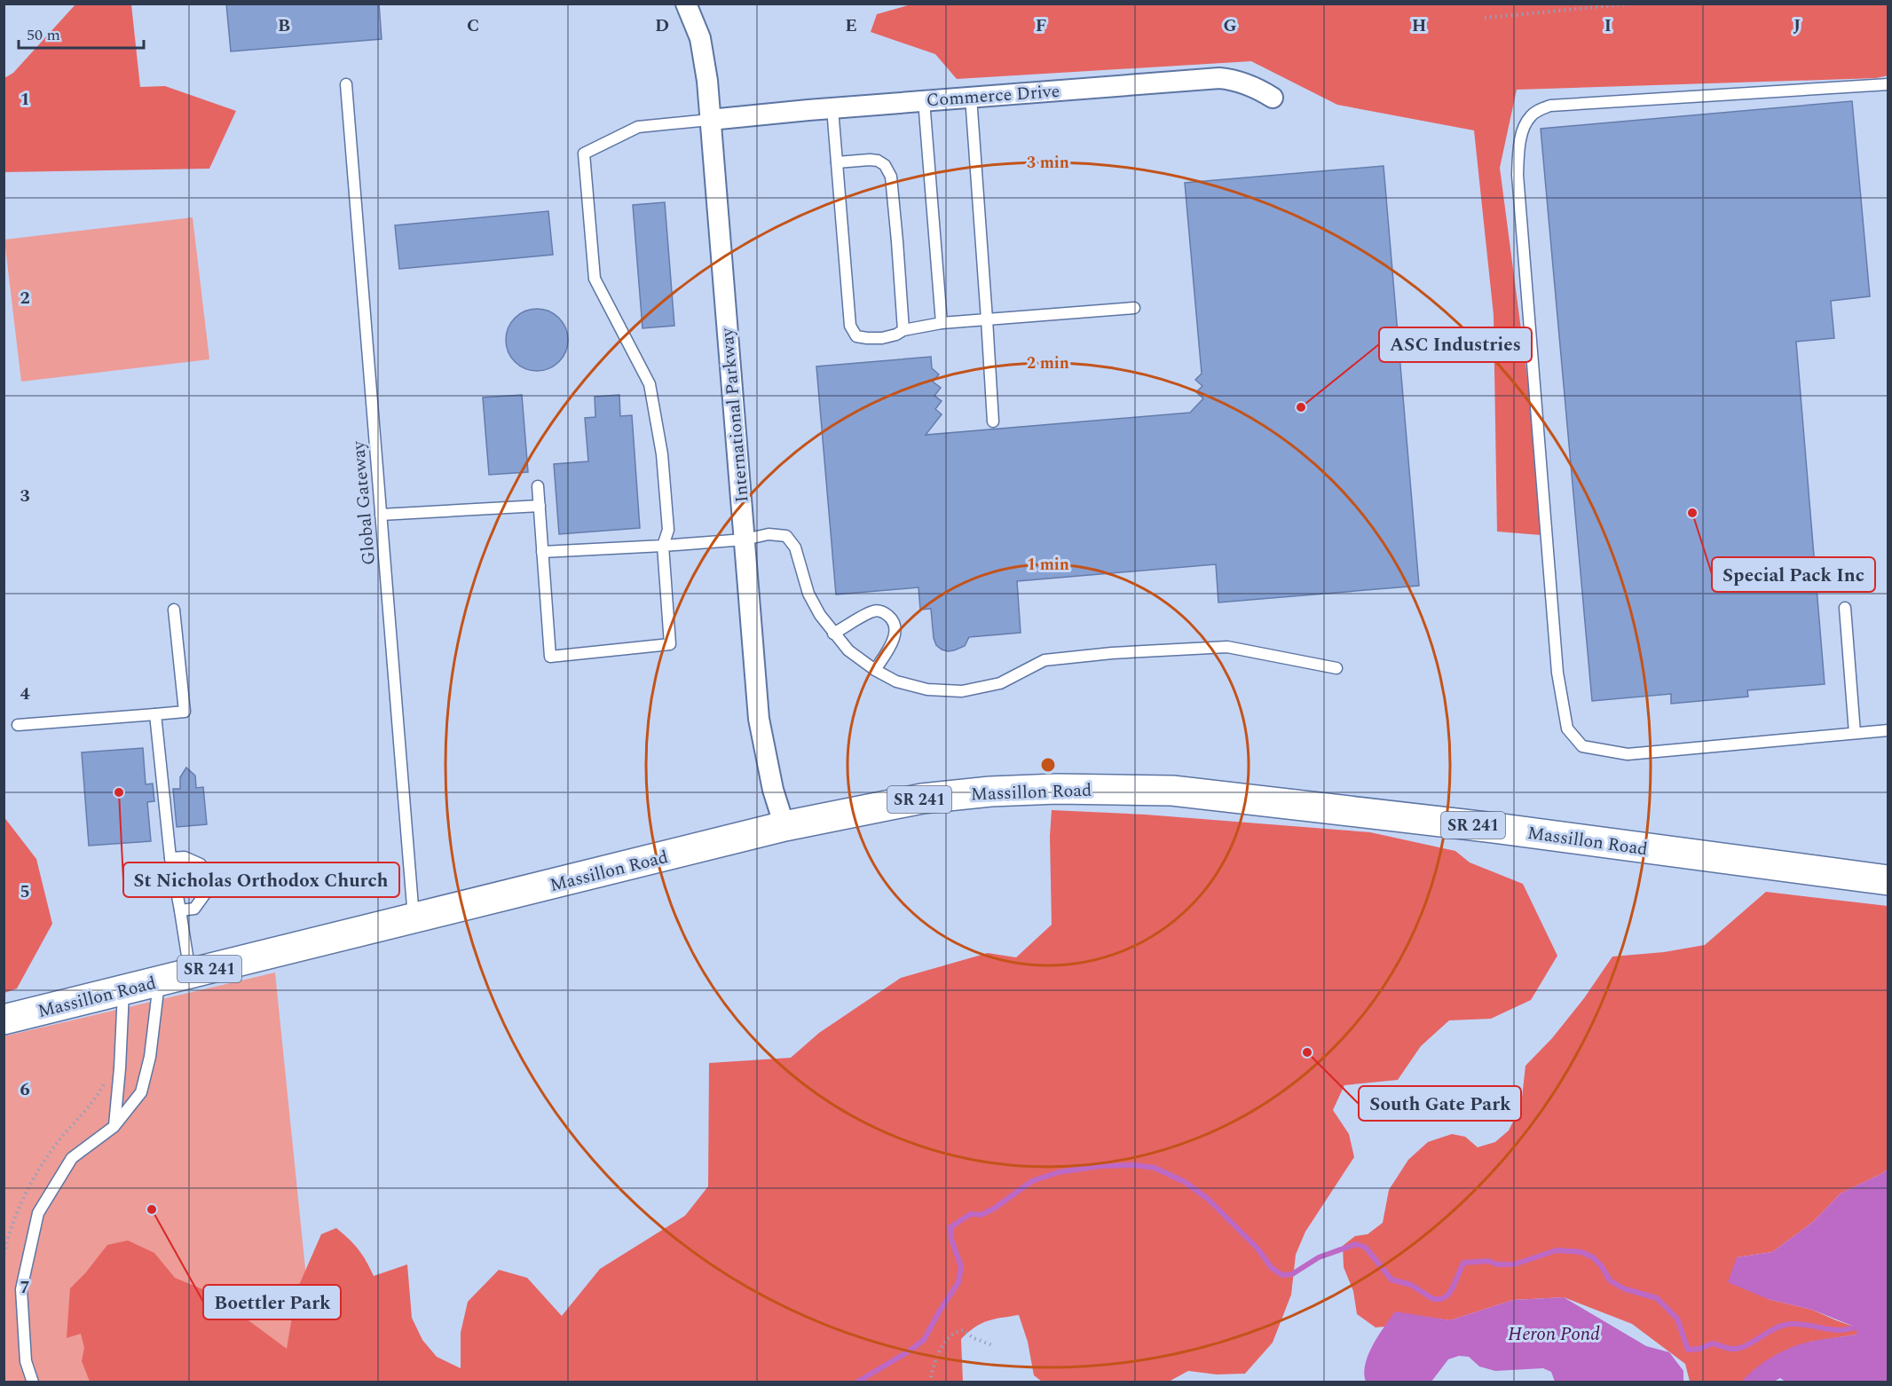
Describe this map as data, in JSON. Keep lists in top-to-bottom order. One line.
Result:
{"streets":{"main road":["Massillon Road","SR 241"],"street":["Commerce Drive","International Parkway"],"lane":["Global Gateway"]},"crossings":[["Commerce Drive","International Parkway"],["International Parkway","Massillon Road"],["Global Gateway","Massillon Road"]],"water":["Heron Pond"],"places":["ASC Industries","Special Pack Inc","St Nicholas Orthodox Church","South Gate Park","Boettler Park"],"scale_bar":"50 m","grid":{"columns":["B","C","D","E","F","G","H","I","J"],"rows":["1","2","3","4","5","6","7"]},"rings":["3 min","2 min","1 min"]}
